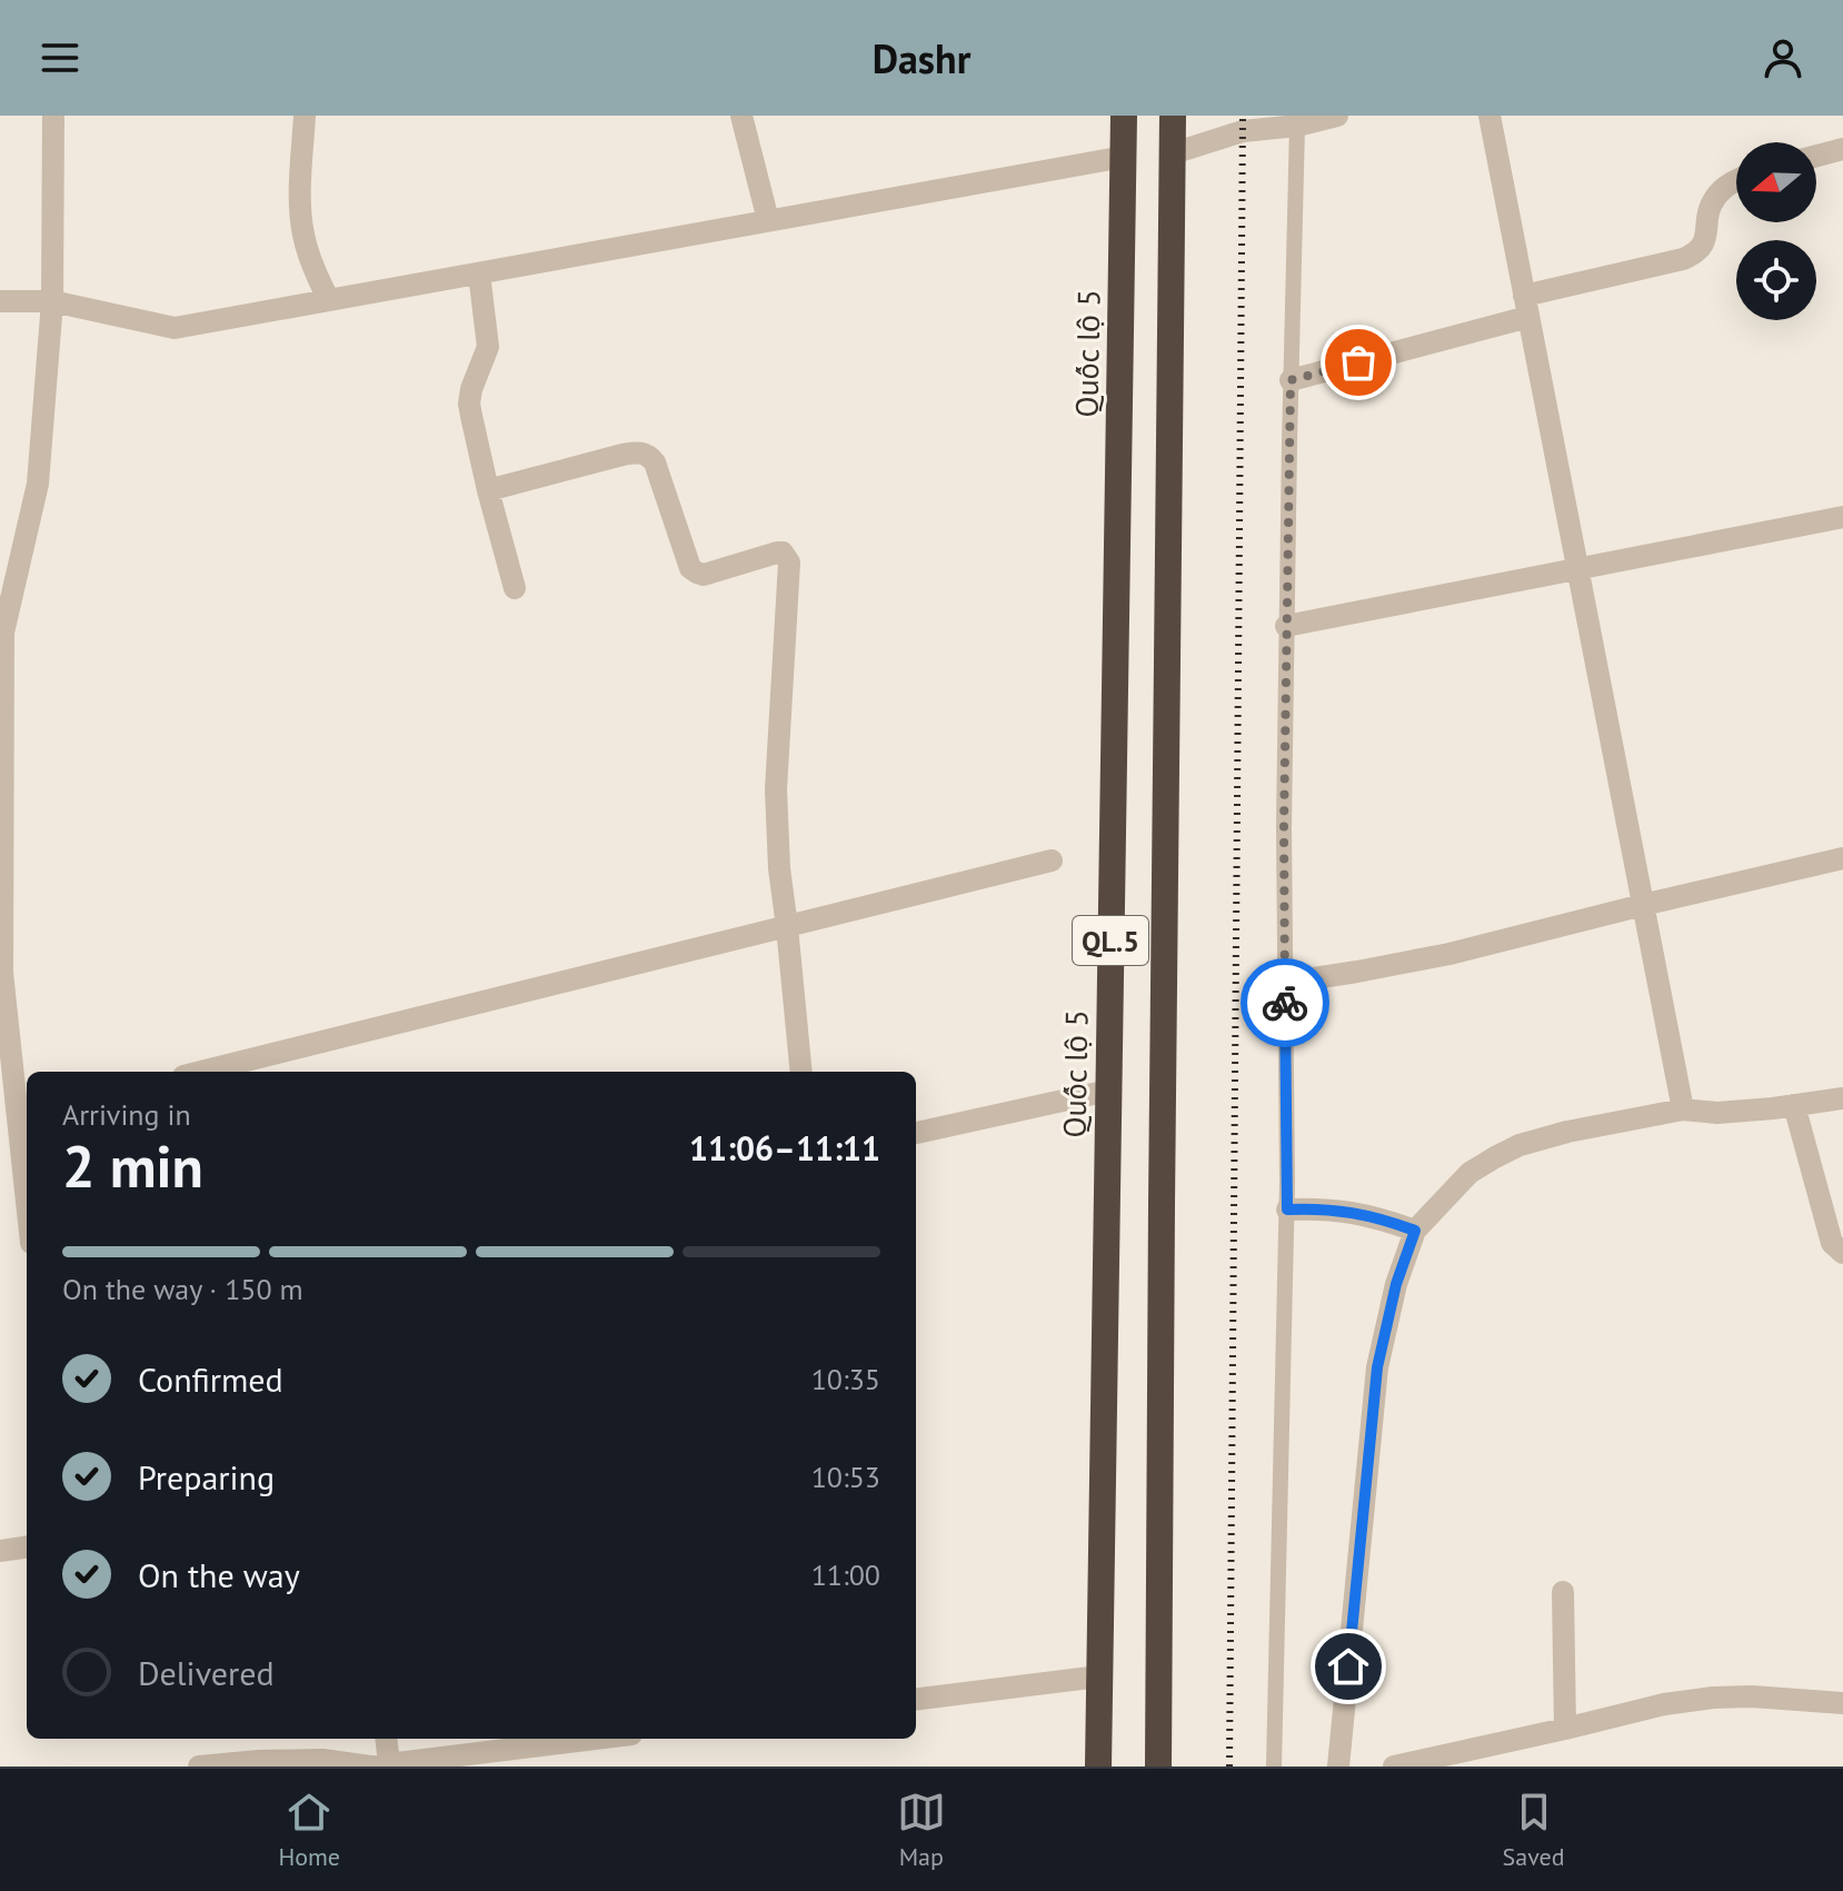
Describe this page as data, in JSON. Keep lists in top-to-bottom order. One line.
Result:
{"streets":{"highway":["Quốc lộ 5","QL.5"]},"north":"left","page":{"header":"Dashr","heading":["2 min","Arriving in","11:06–11:11"],"bar":"On the way · 150 m","list":[["Confirmed","10:35"],["Preparing","10:53"],["On the way","11:00"],"Delivered"],"tabs":["Home","Map","Saved"]}}
